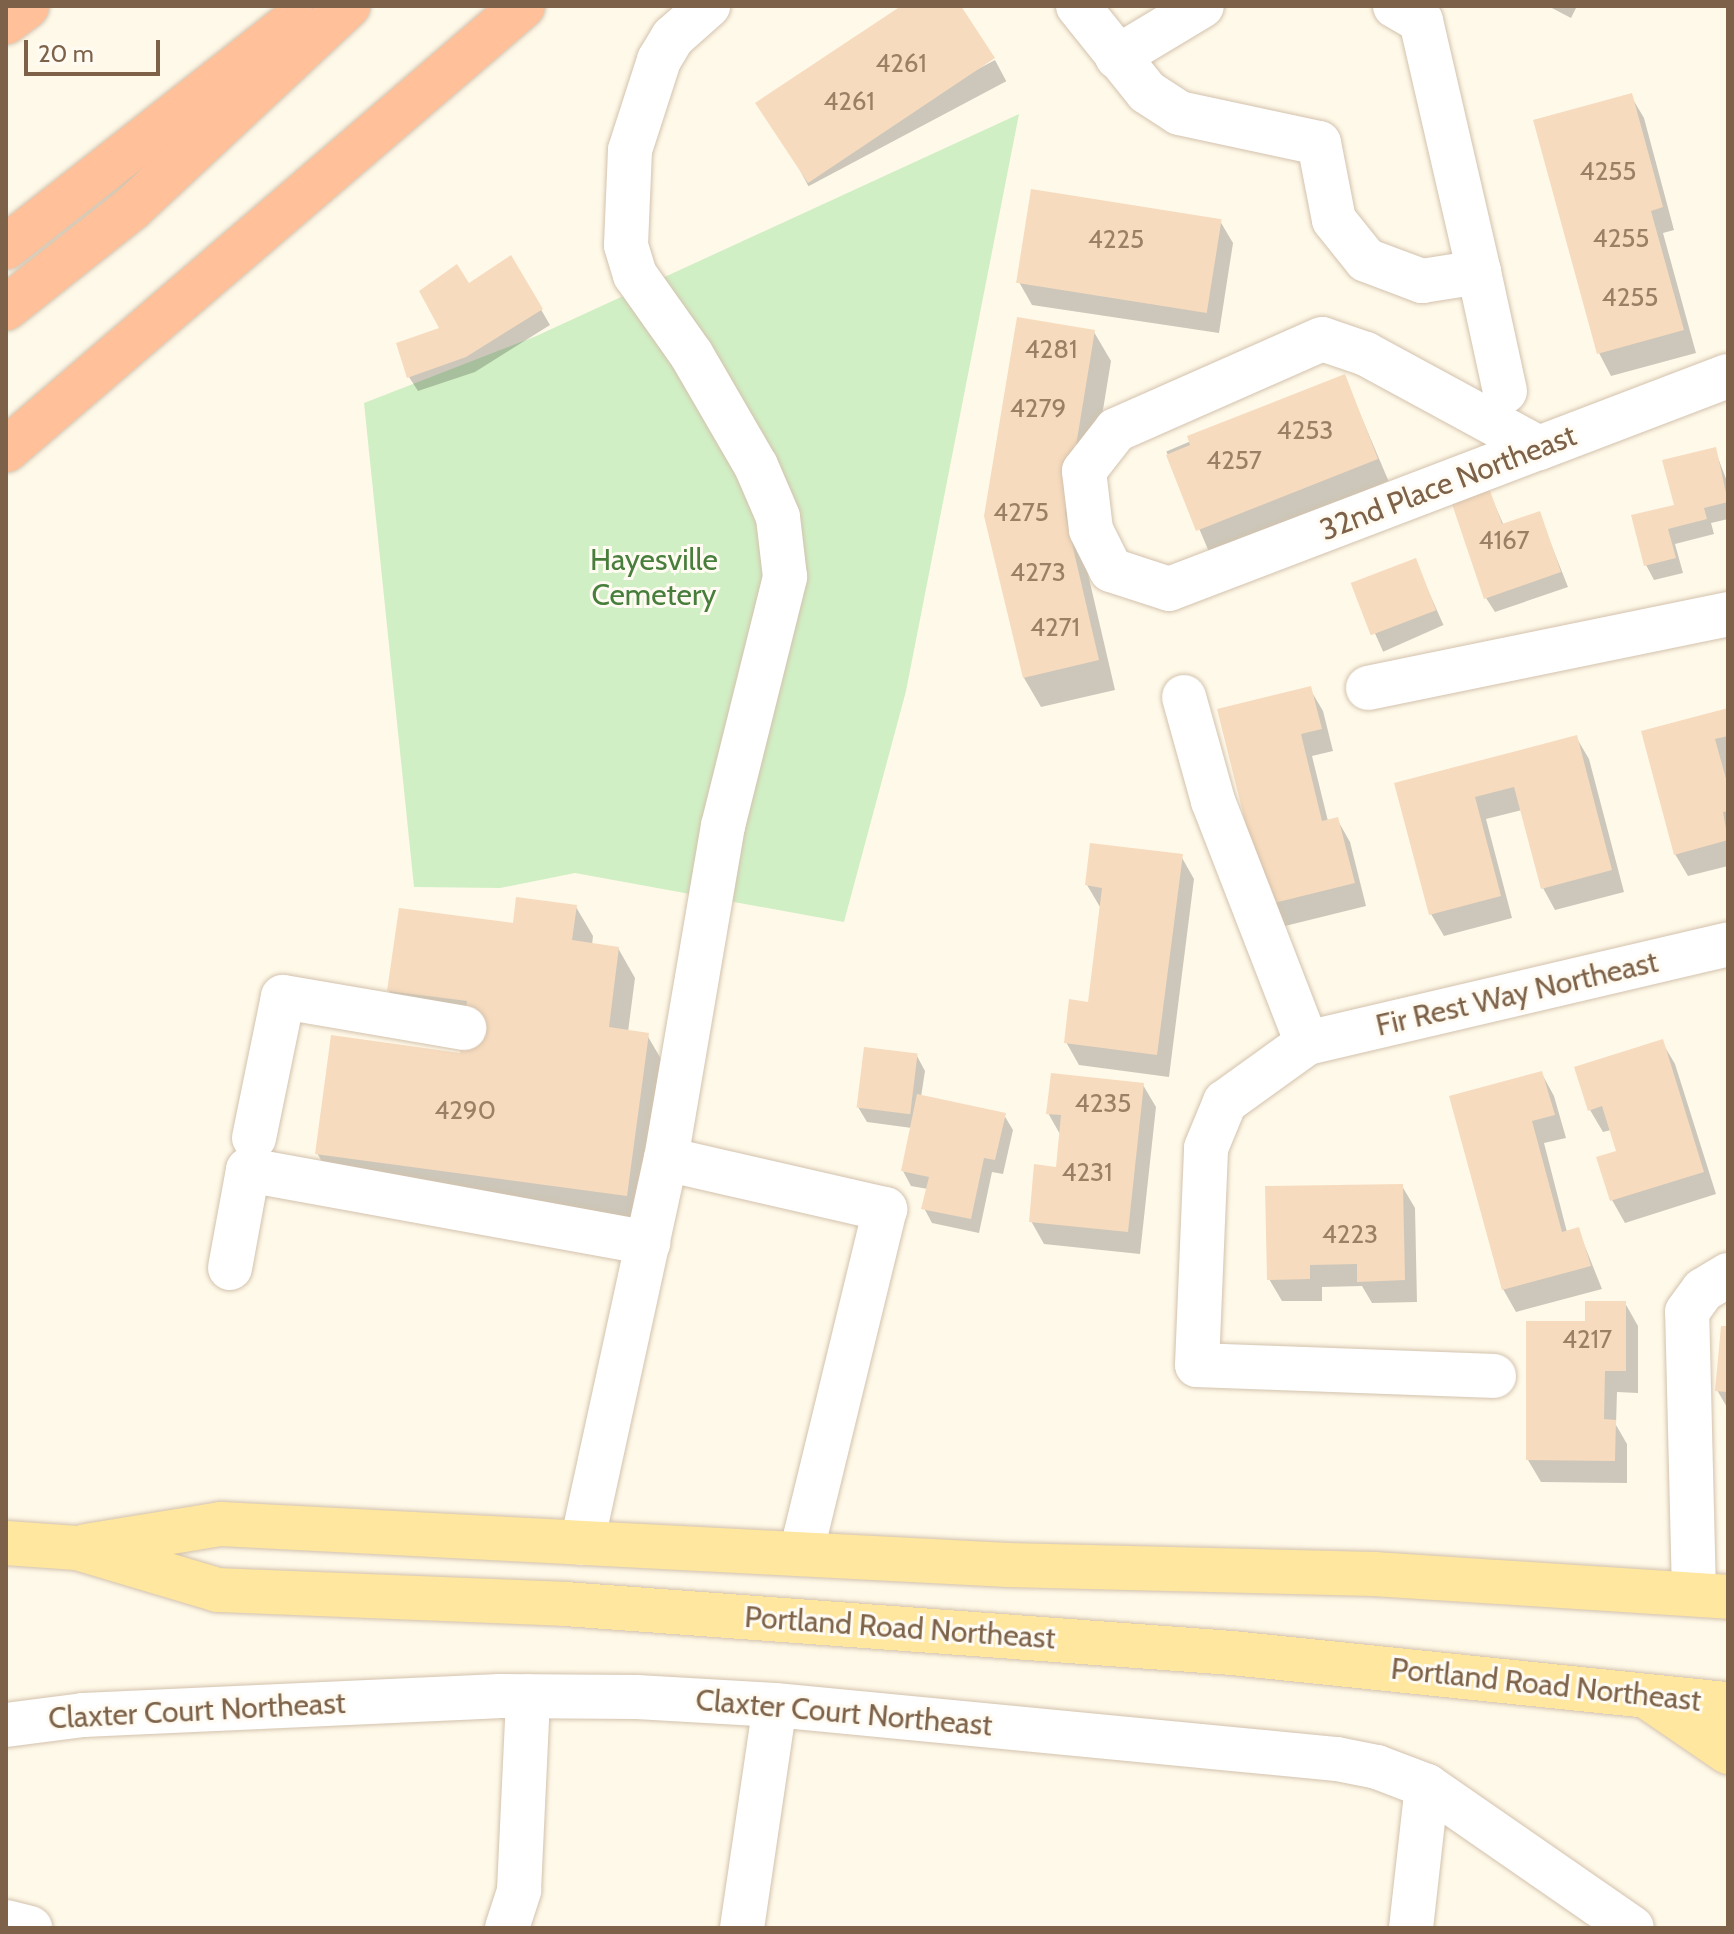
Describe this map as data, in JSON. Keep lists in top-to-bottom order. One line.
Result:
{"streets":{"main road":["Portland Road Northeast"],"street":["32nd Place Northeast","Fir Rest Way Northeast","Claxter Court Northeast"]},"parks":["Hayesville Cemetery"],"house_numbers":["4261","4261","4255","4255","4225","4255","4281","4279","4253","4257","4275","4167","4273","4271","4235","4290","4231","4223","4217"],"scale_bar":"20 m"}
